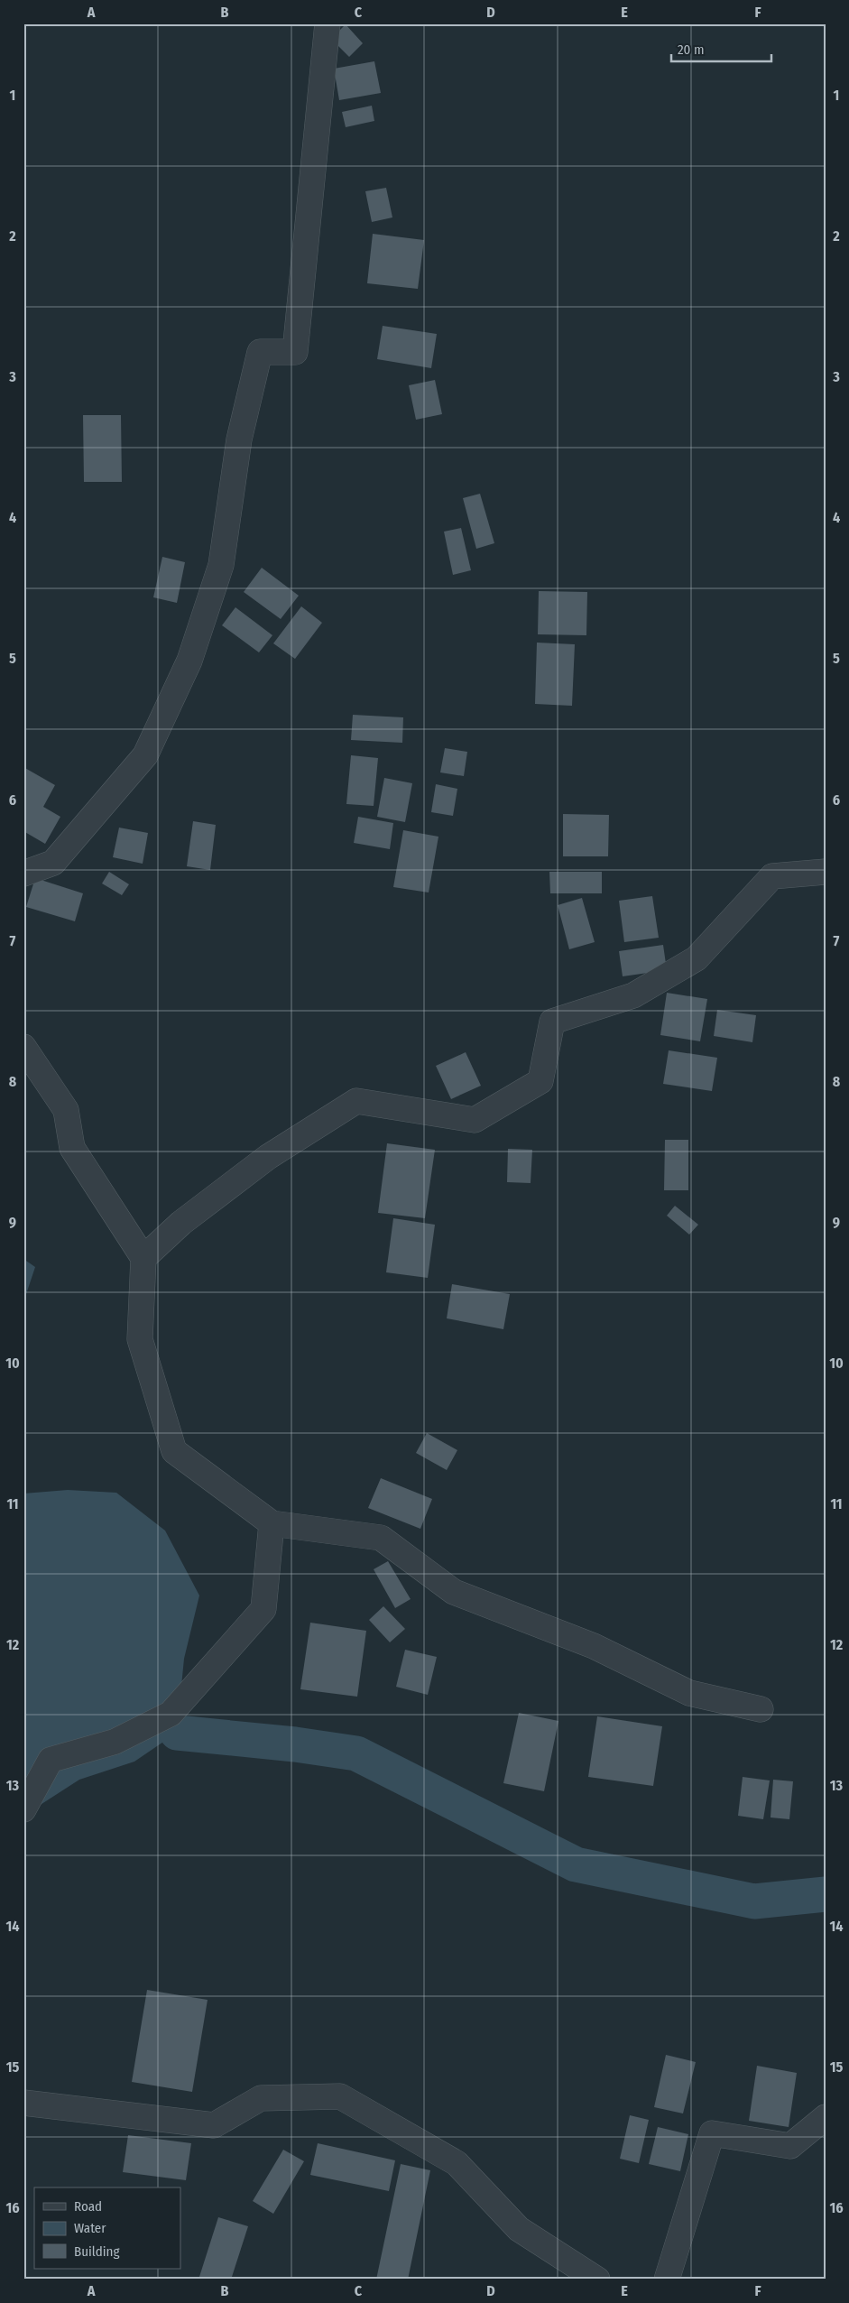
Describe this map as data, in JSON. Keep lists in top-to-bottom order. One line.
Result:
{"legend":["Road","Water","Building"],"scale_bar":"20 m","grid":{"columns":["A","B","C","D","E","F"],"rows":["1","2","3","4","5","6","7","8","9","10","11","12","13","14","15","16"]}}
